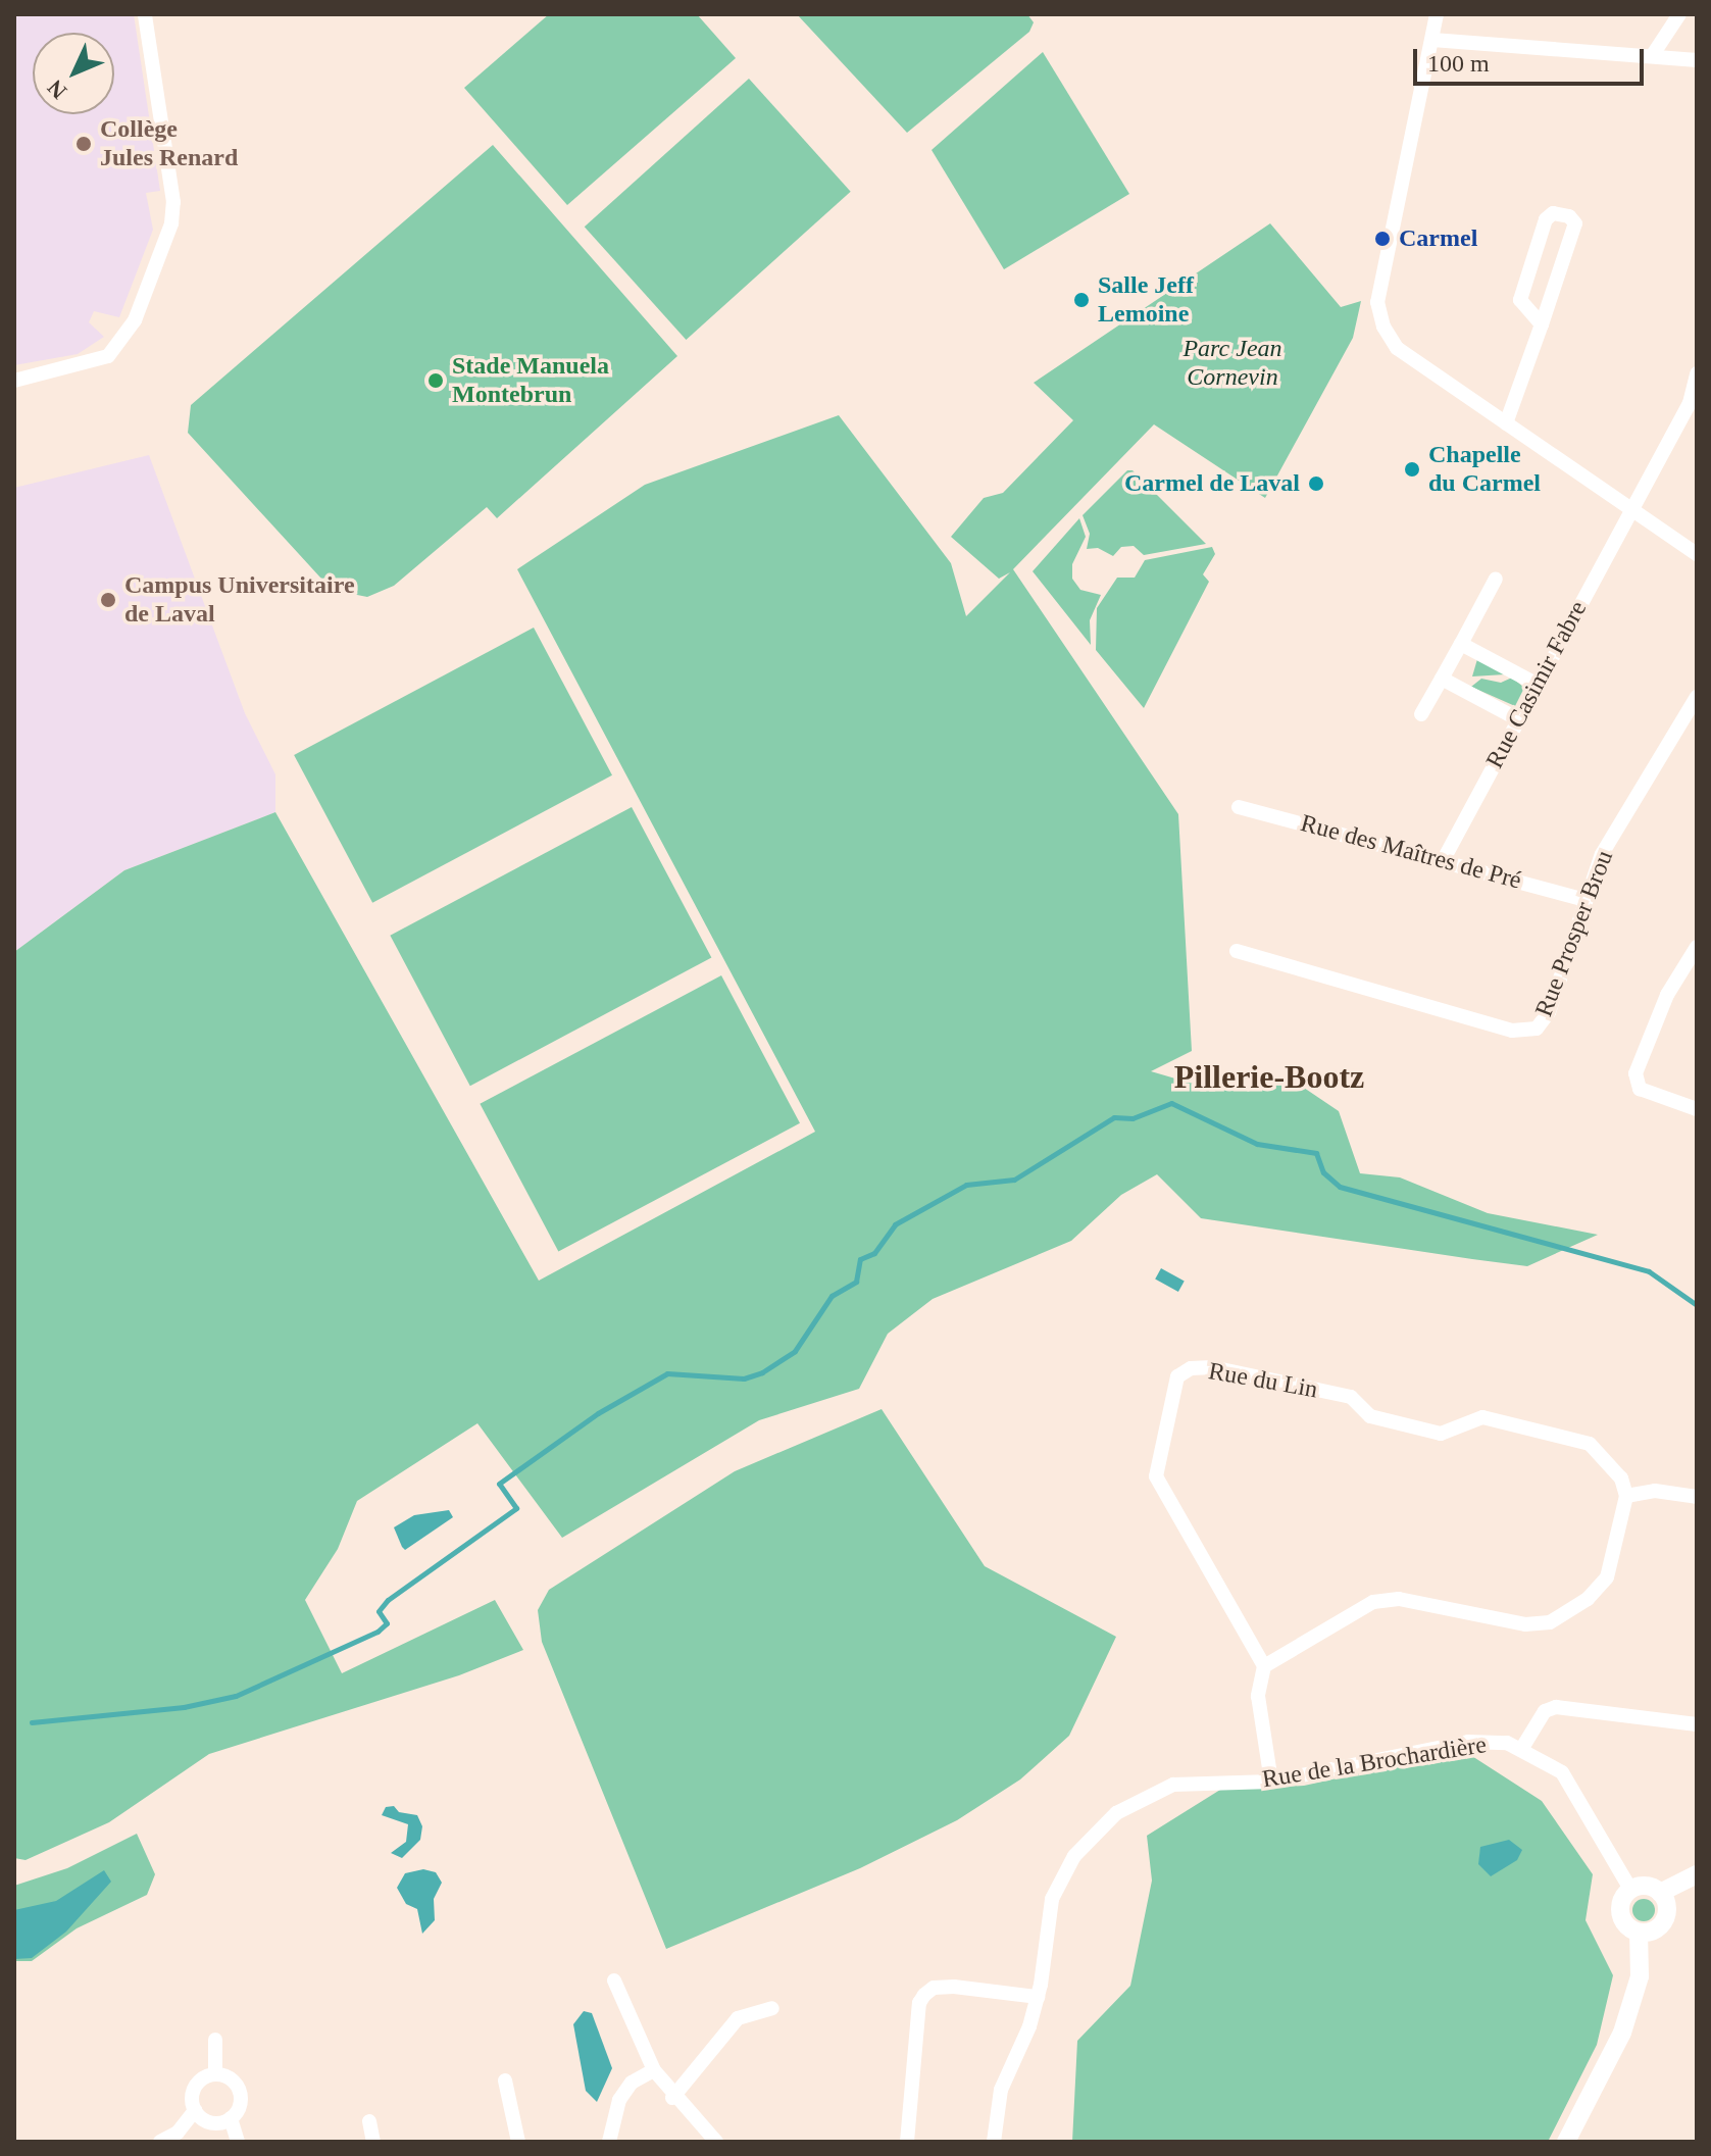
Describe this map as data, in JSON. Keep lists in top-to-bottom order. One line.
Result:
{"streets":{"street":["Rue Casimir Fabre","Rue des Maîtres de Pré","Rue Prosper Brou","Rue du Lin","Rue de la Brochardière"]},"crossings":[["Rue Casimir Fabre","Rue des Maîtres de Pré"],["Rue des Maîtres de Pré","Rue Prosper Brou"]],"districts":["Pillerie-Bootz"],"parks":["Parc Jean Cornevin"],"places":["Collège Jules Renard","Carmel","Salle Jeff Lemoine","Stade Manuela Montebrun","Chapelle du Carmel","Carmel de Laval","Campus Universitaire de Laval"],"scale_bar":"100 m","north":"bottom left"}
